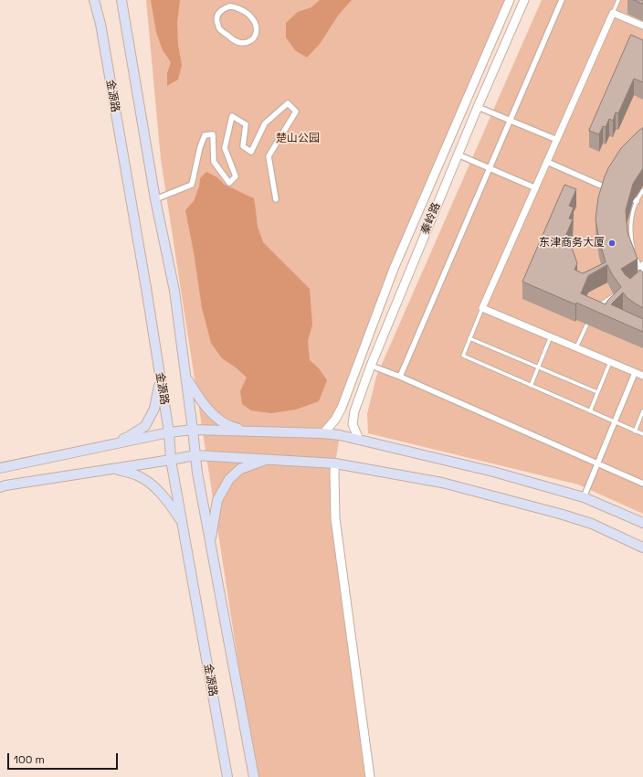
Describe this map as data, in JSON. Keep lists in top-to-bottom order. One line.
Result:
{"streets":{"main road":["金源路"],"street":["秦岭路"]},"parks":["楚山公园"],"places":["东津商务大厦"],"scale_bar":"100 m"}
